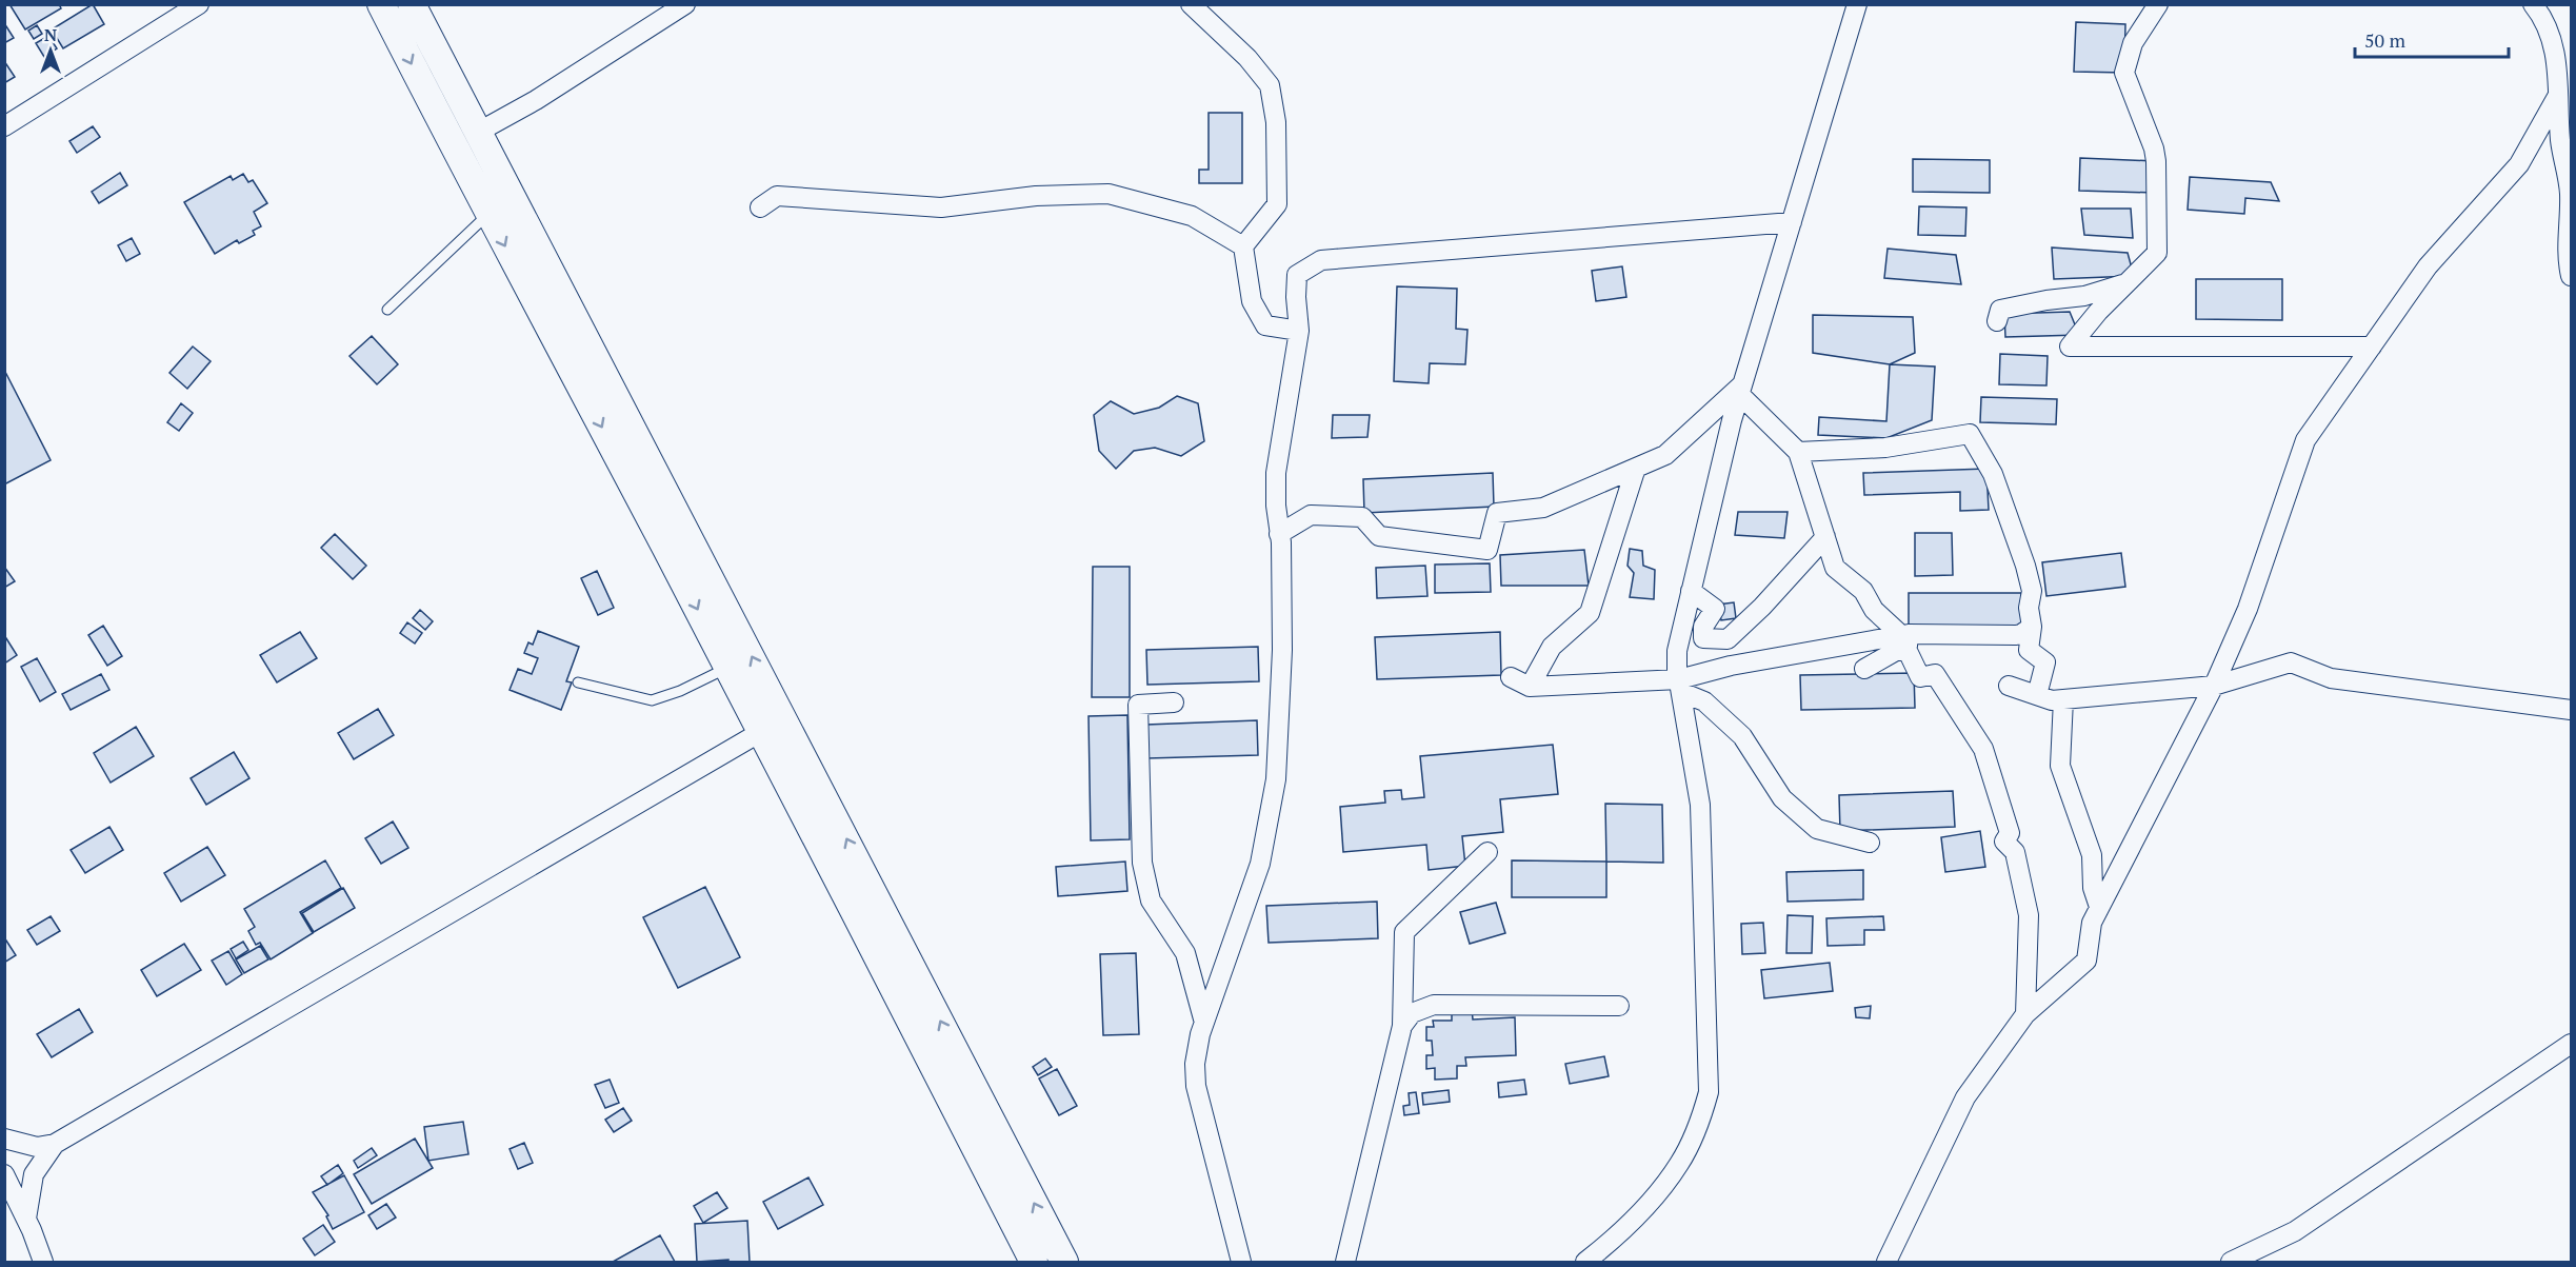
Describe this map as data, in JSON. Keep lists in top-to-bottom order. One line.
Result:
{"scale_bar":"50 m","north":"top"}
